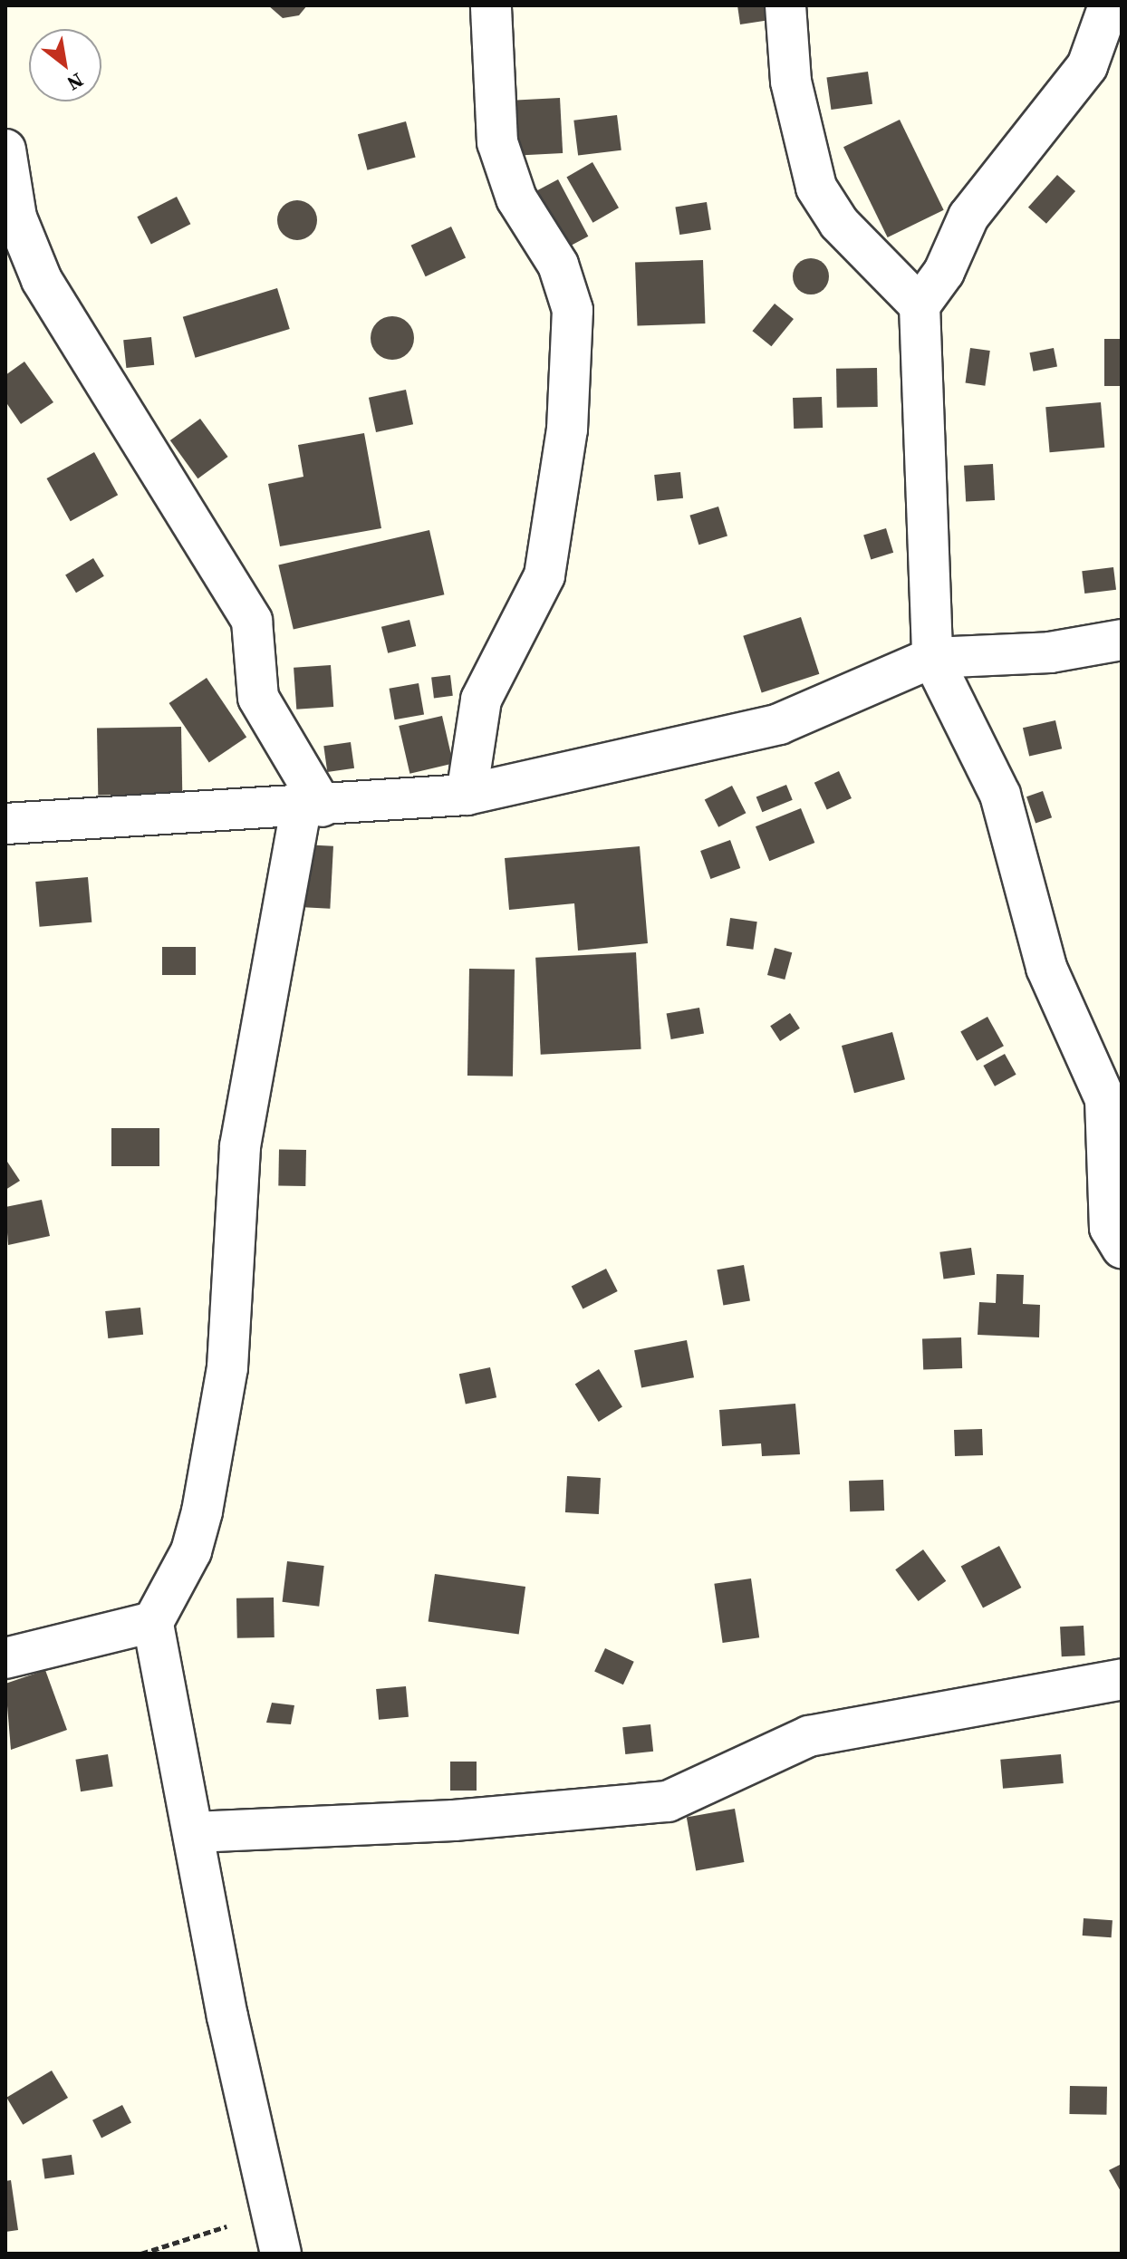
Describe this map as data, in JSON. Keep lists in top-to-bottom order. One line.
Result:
{"north":"bottom right"}
